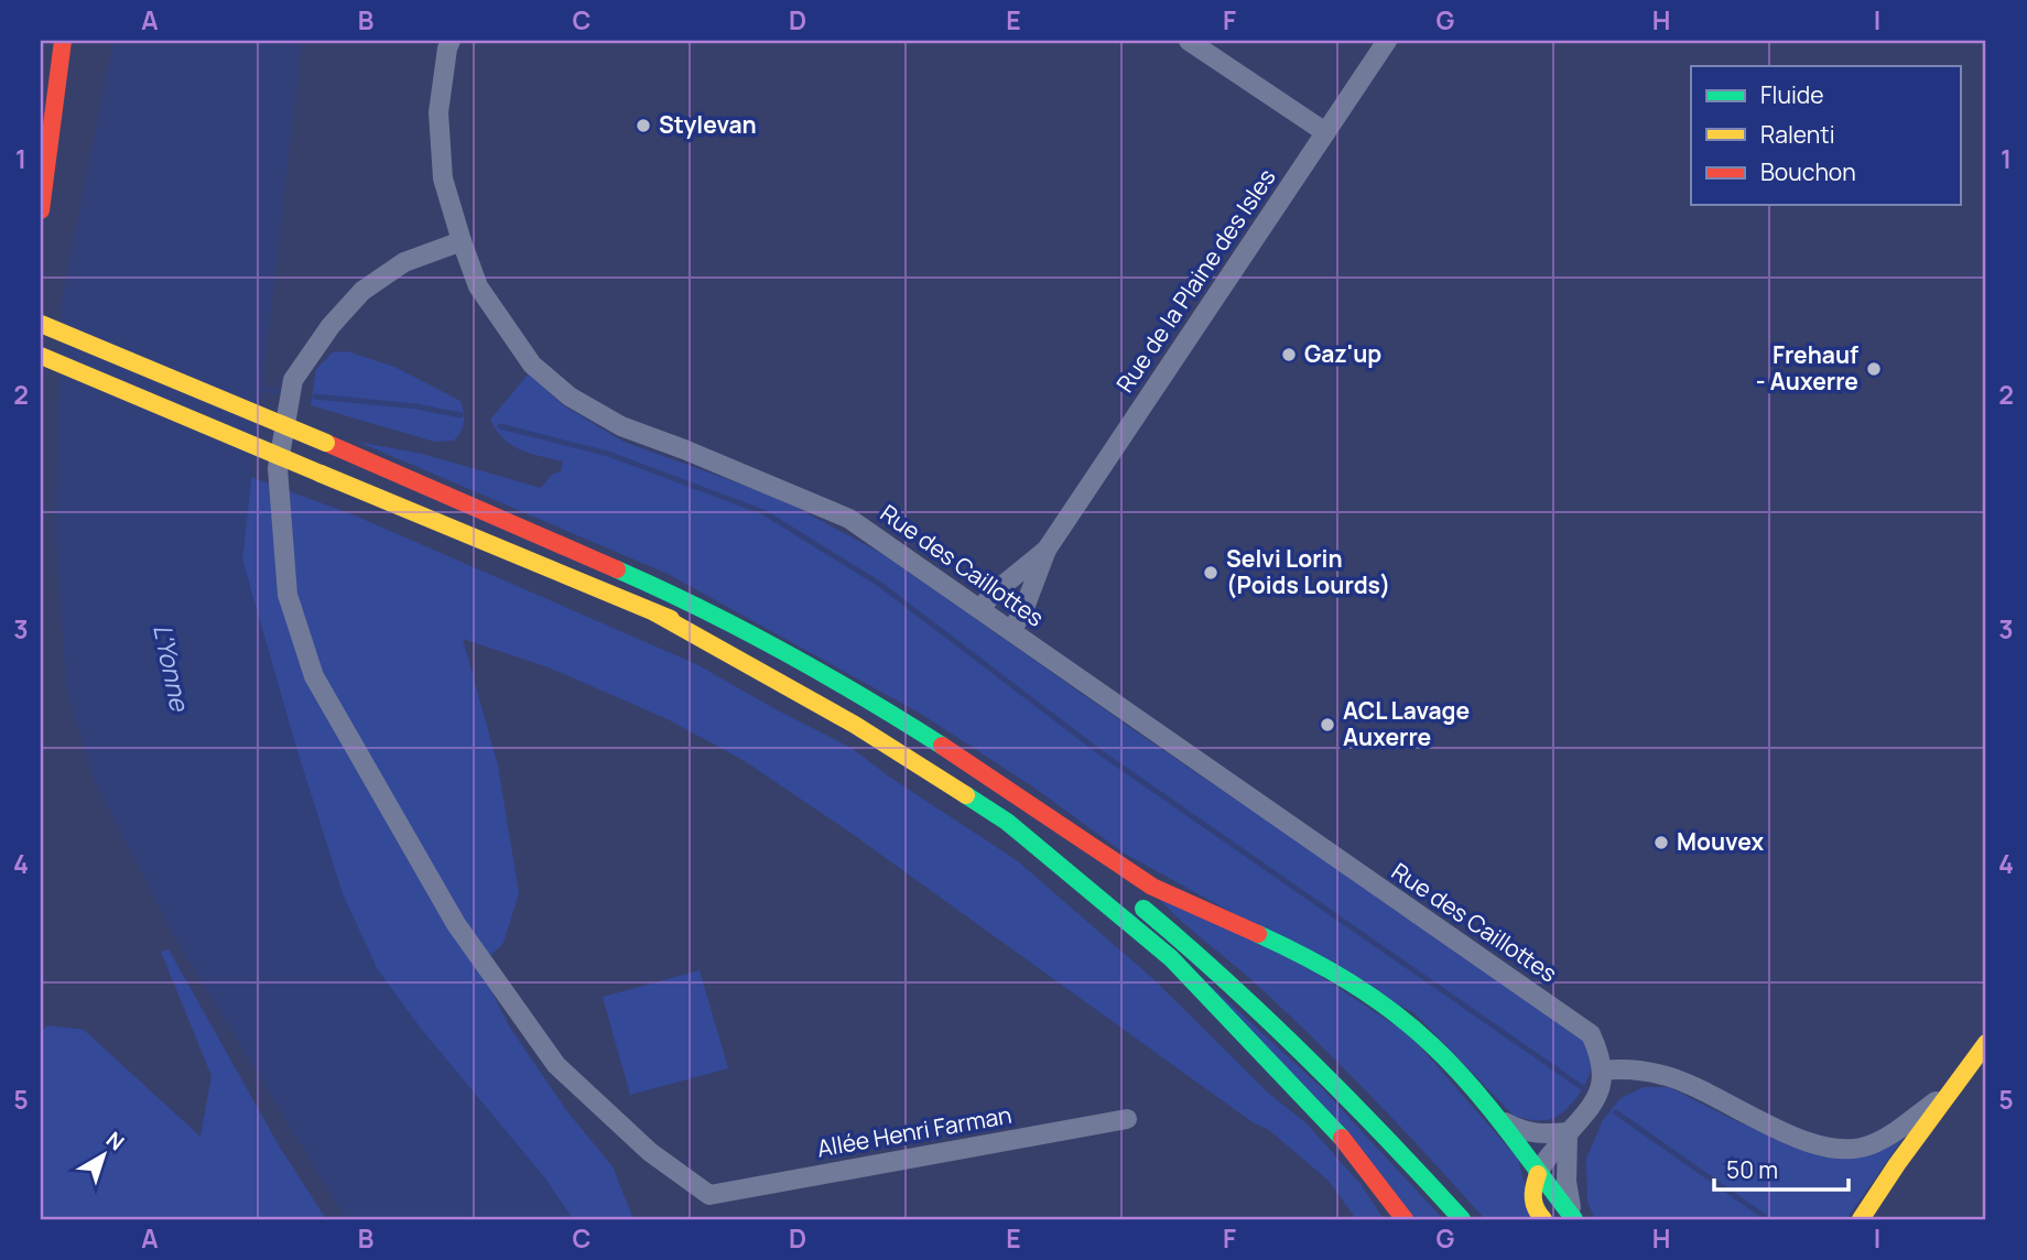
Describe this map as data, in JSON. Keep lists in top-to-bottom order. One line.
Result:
{"streets":{"street":["Rue de la Plaine des Isles","Rue des Caillottes","Allée Henri Farman"]},"crossings":[["Rue de la Plaine des Isles","Rue des Caillottes"],["Rue des Caillottes","Allée Henri Farman"]],"water":["L'Yonne"],"places":["Stylevan","Gaz'up","Frehauf - Auxerre","Selvi Lorin (Poids Lourds)","ACL Lavage Auxerre","Mouvex"],"legend":["Fluide","Ralenti","Bouchon"],"scale_bar":"50 m","north":"top right","grid":{"columns":["A","B","C","D","E","F","G","H","I"],"rows":["1","2","3","4","5"]}}
